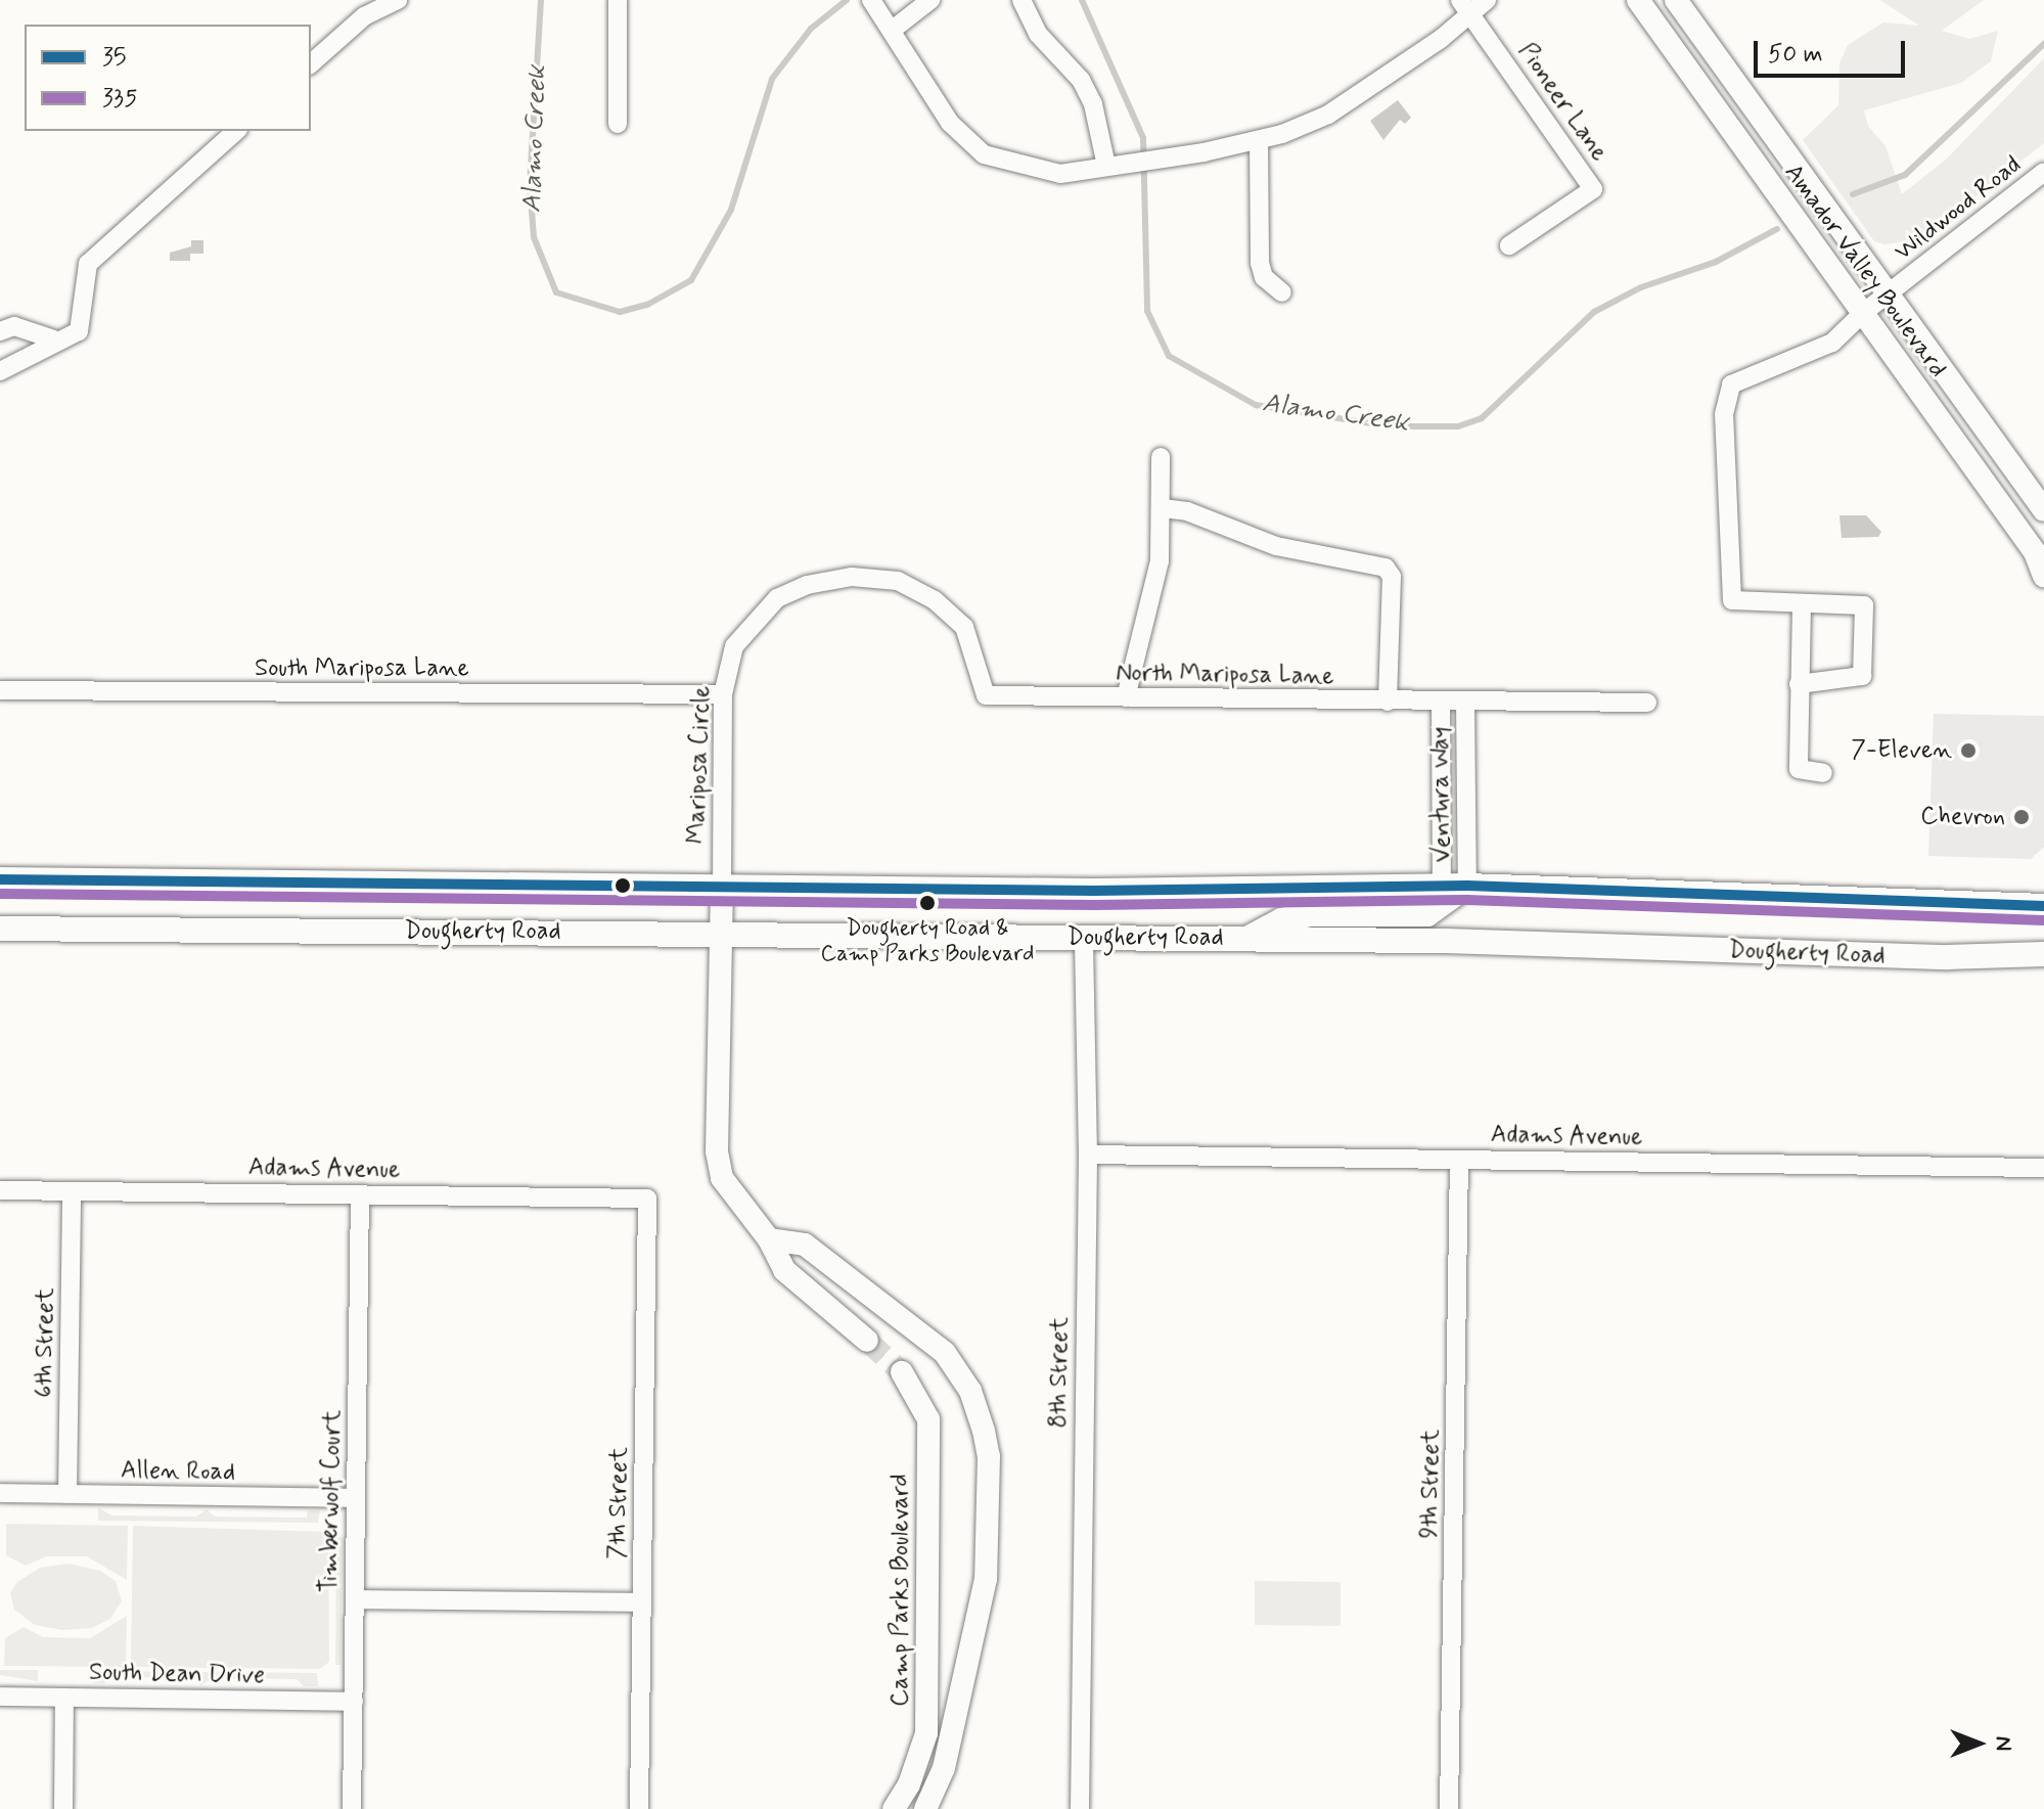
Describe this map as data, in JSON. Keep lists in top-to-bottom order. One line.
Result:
{"streets":{"main road":["Dougherty Road"],"street":["Pioneer Lane","Wildwood Road","Amador Valley Boulevard","South Mariposa Lane","North Mariposa Lane","Mariposa Circle","Ventura Way","Adams Avenue","6th Street","8th Street","Allen Road","9th Street","Timberwolf Court","7th Street","Camp Parks Boulevard","South Dean Drive"]},"crossings":[["Wildwood Road","Amador Valley Boulevard"],["South Mariposa Lane","Mariposa Circle"],["North Mariposa Lane","Mariposa Circle"],["North Mariposa Lane","Ventura Way"],["Mariposa Circle","Dougherty Road"],["Ventura Way","Dougherty Road"],["Dougherty Road","8th Street"],["Adams Avenue","6th Street"],["Adams Avenue","8th Street"],["Adams Avenue","9th Street"],["Adams Avenue","Timberwolf Court"],["Adams Avenue","7th Street"],["6th Street","Allen Road"],["Allen Road","Timberwolf Court"],["Timberwolf Court","South Dean Drive"]],"water":["Alamo Creek"],"places":["7-Eleven","Chevron","Dougherty Road & Camp Parks Boulevard"],"lines":["transit line 35","transit line 335"],"legend":["35","335"],"scale_bar":"50 m","north":"right"}
